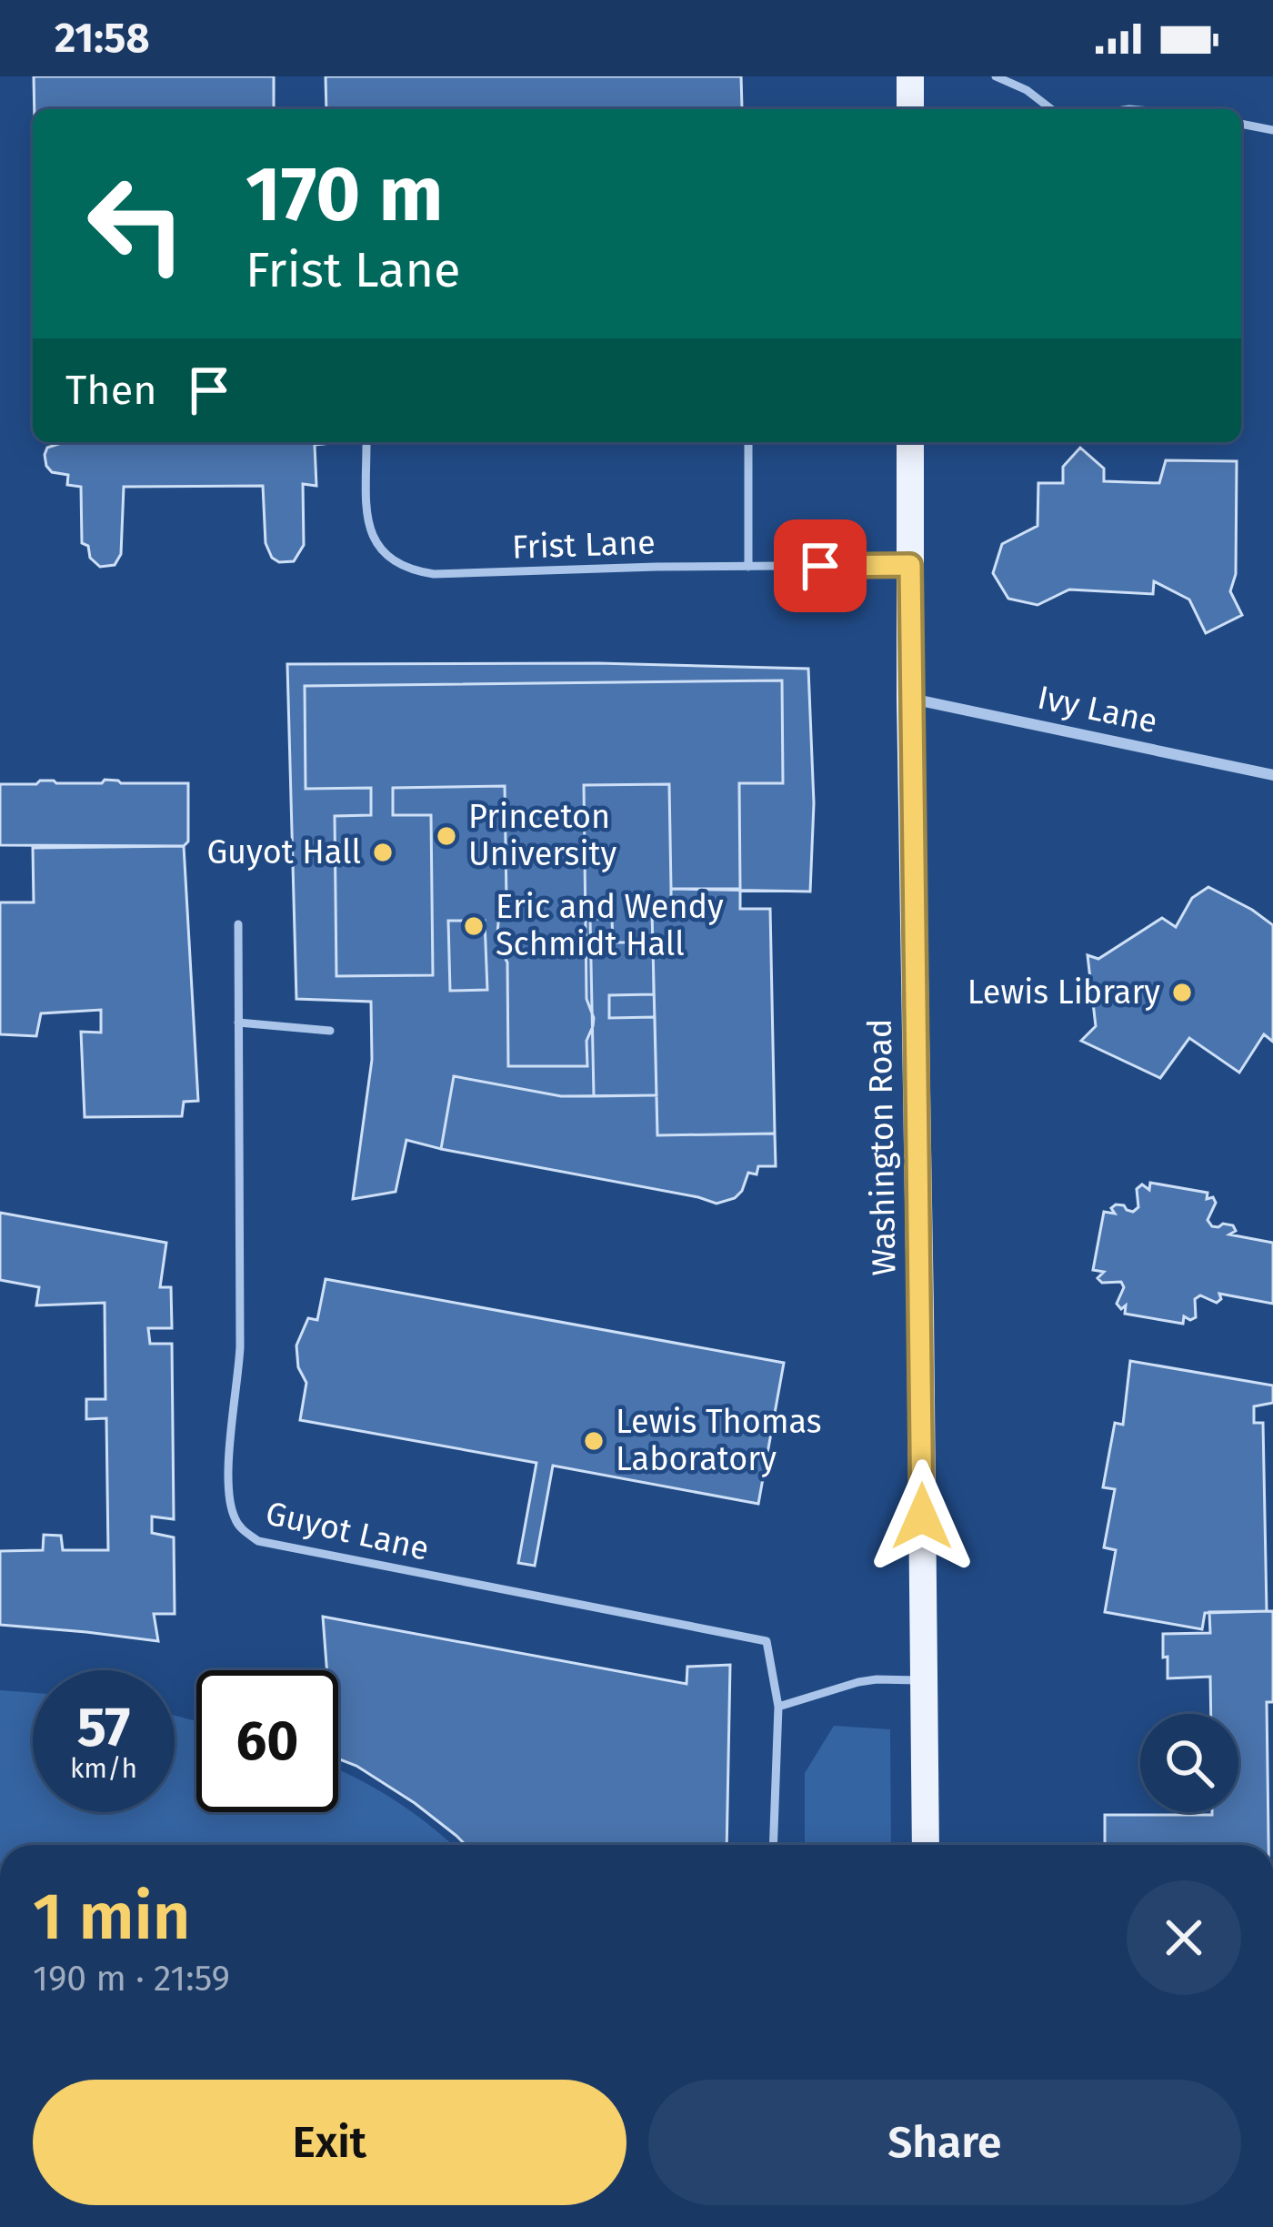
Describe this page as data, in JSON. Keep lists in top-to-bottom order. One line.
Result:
{"streets":{"main road":["Washington Road"],"street":["Ivy Lane"],"lane":["Frist Lane","Guyot Lane"]},"crossings":[["Frist Lane","Washington Road"],["Ivy Lane","Washington Road"]],"places":["Princeton University","Guyot Hall","Eric and Wendy Schmidt Hall","Lewis Library","Lewis Thomas Laboratory"],"page":{"status":"21:58","turn":["170 m","Frist Lane"],"then":"Then","speed":"57 km/h","limit":"60","heading":["1 min","190 m · 21:59"],"buttons":["Exit","Share"]}}
